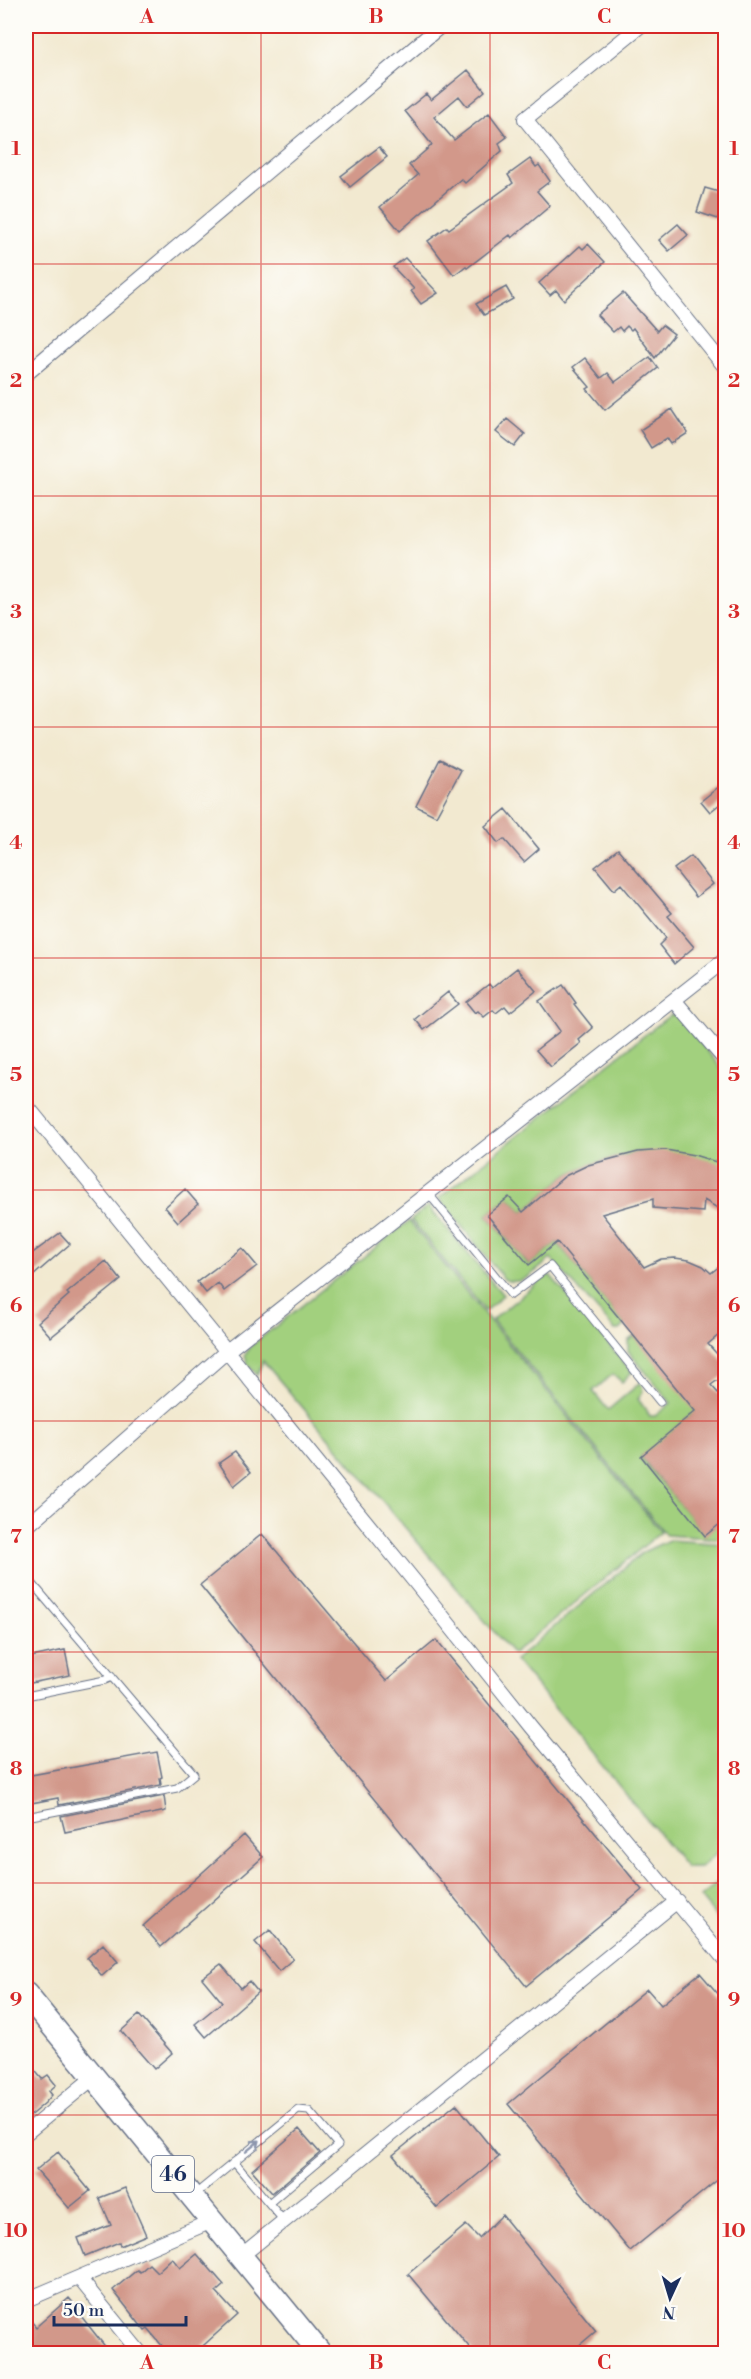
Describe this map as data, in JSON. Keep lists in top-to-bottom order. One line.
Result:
{"streets":{"main road":["46"]},"scale_bar":"50 m","north":"bottom","grid":{"columns":["A","B","C"],"rows":["1","2","3","4","5","6","7","8","9","10"]}}
